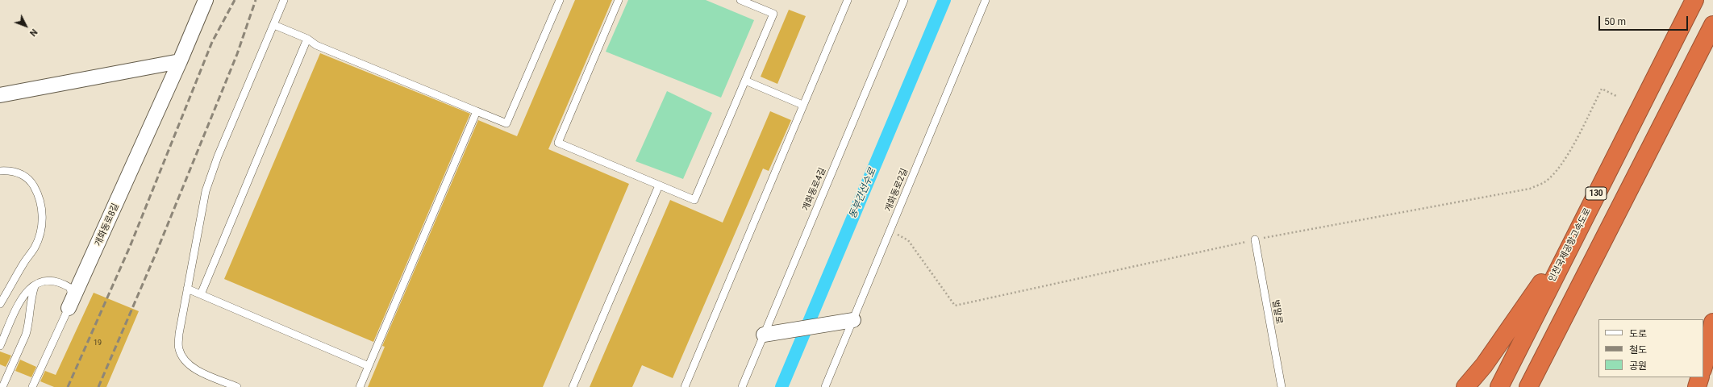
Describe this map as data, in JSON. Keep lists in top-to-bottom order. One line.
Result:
{"streets":{"highway":["130","인천국제공항고속도로"],"street":["개화동로8길"],"lane":["개화동로4길","개화동로2길","벌말로"]},"water":["동부간선수로"],"house_numbers":["19"],"legend":["도로","철도","공원"],"scale_bar":"50 m","north":"bottom right"}
